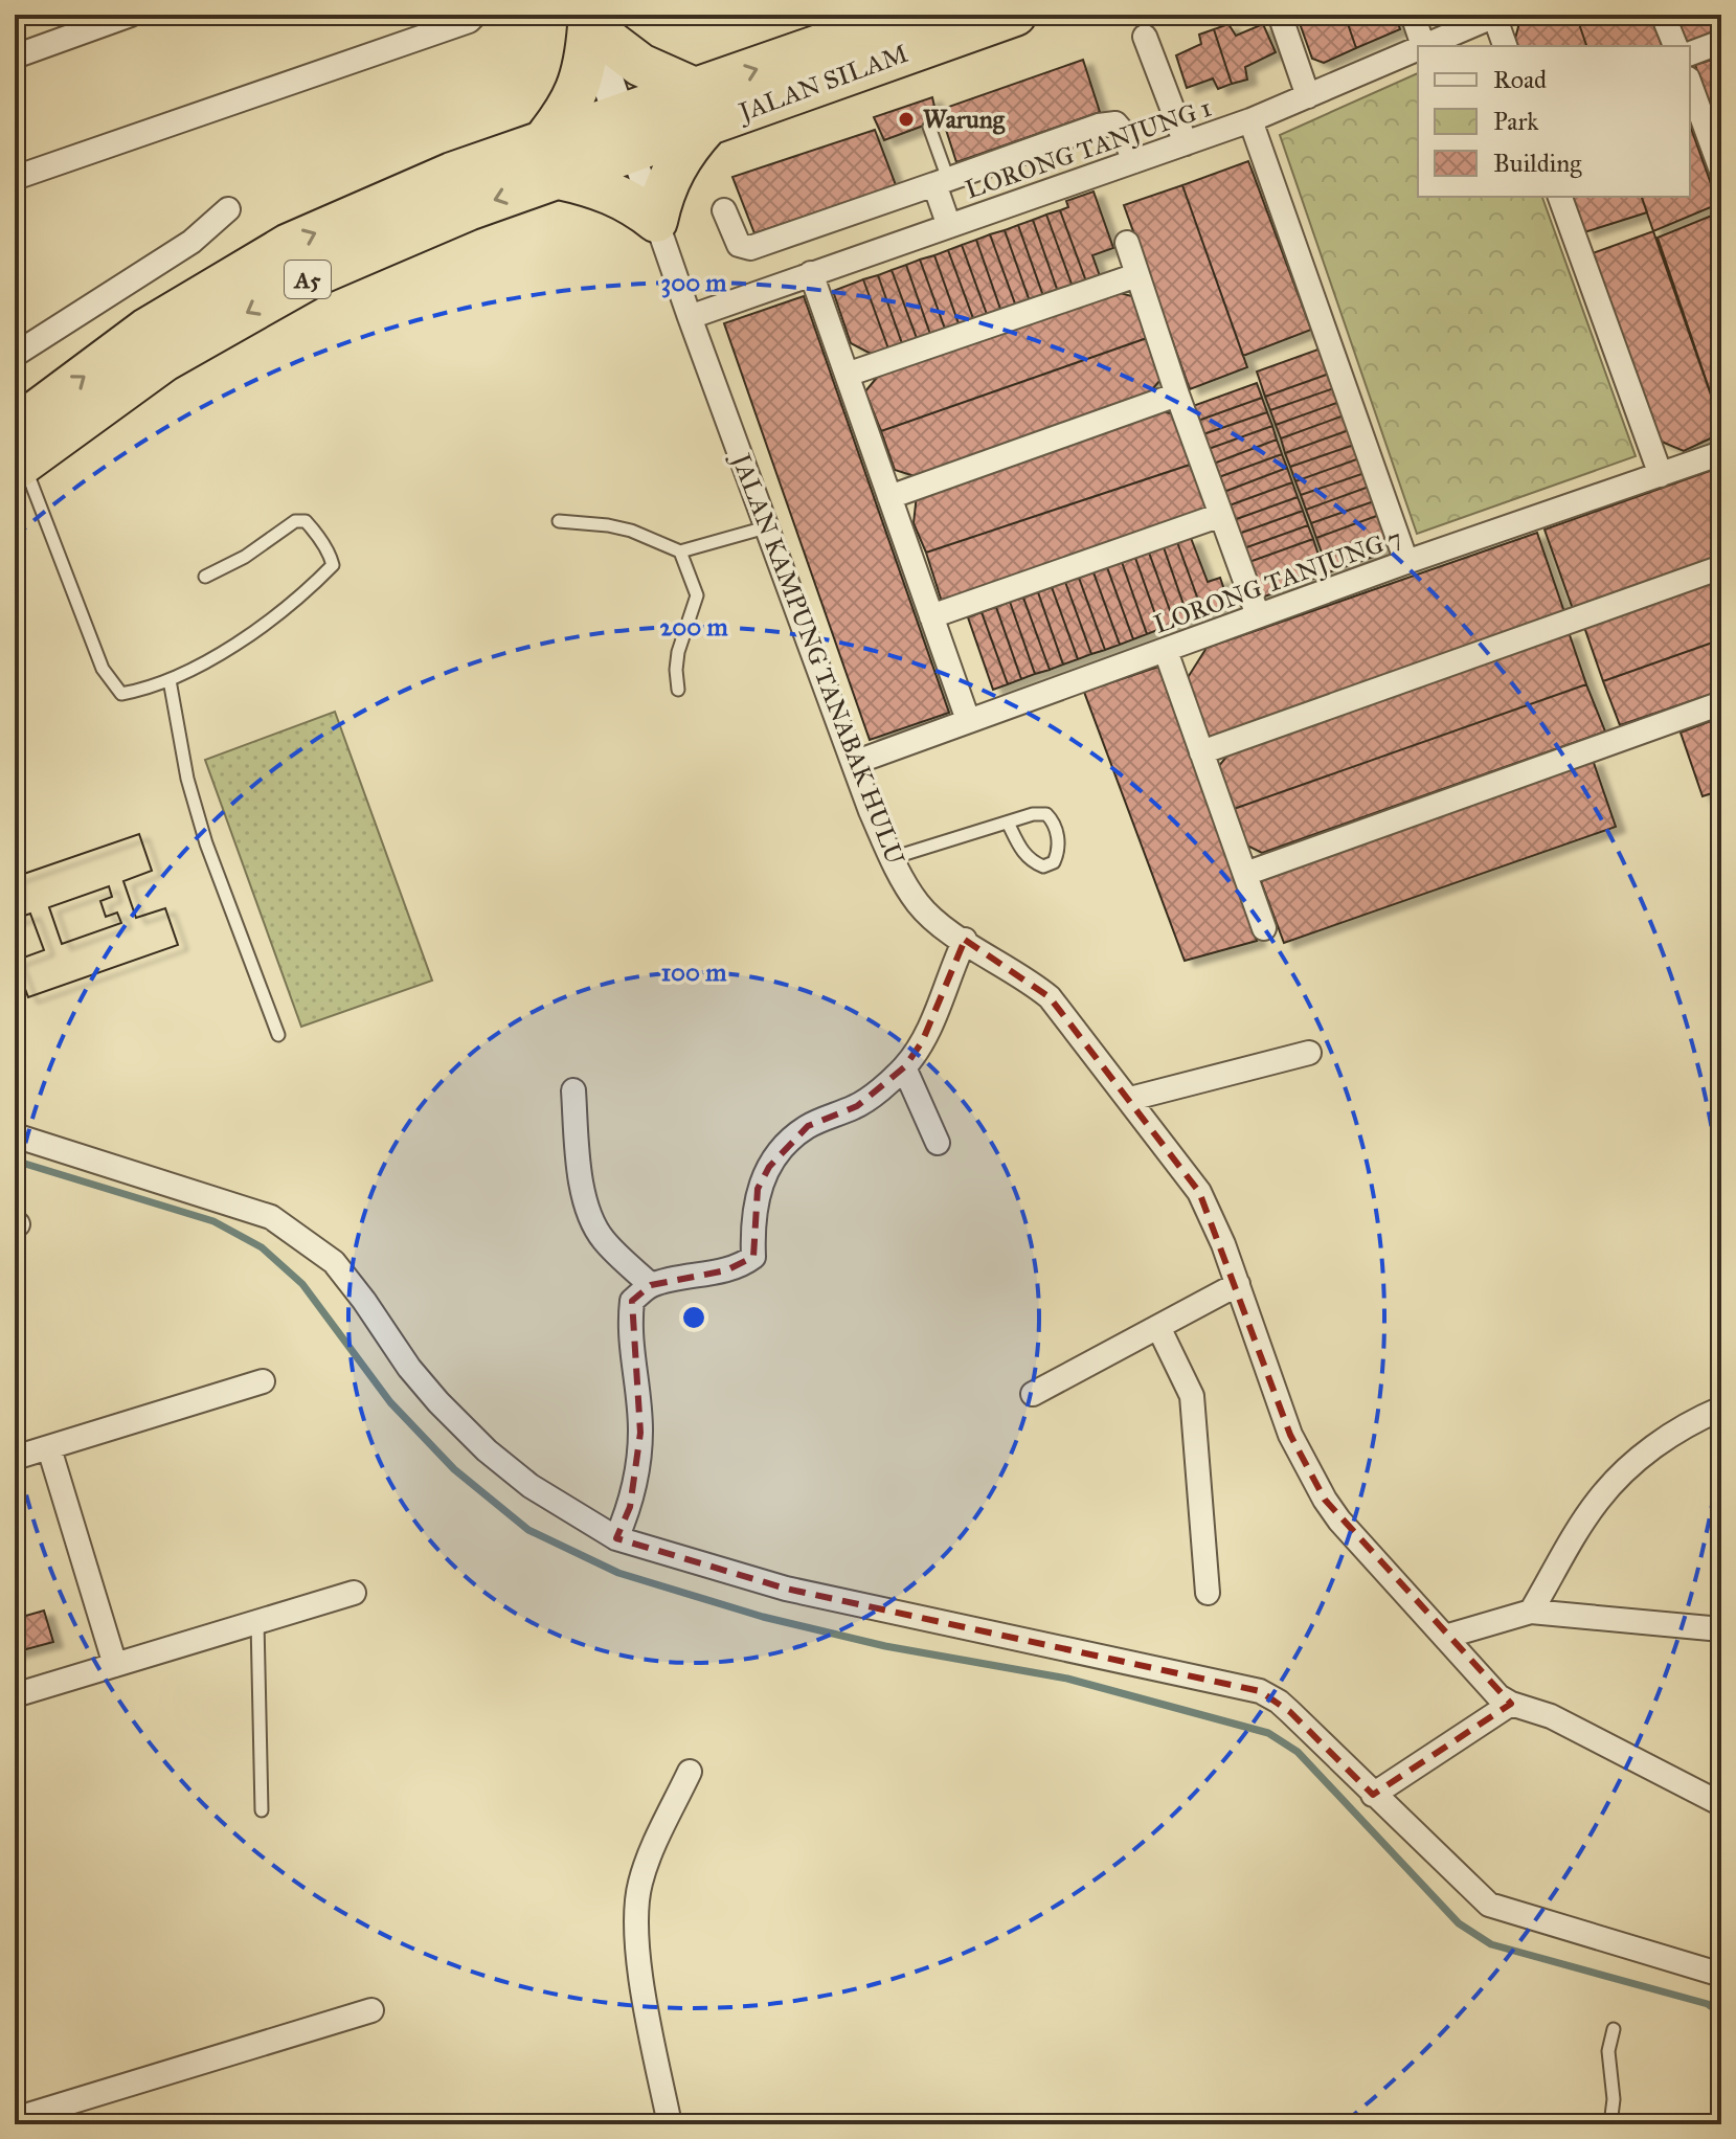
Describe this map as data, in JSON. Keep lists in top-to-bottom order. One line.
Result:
{"streets":{"highway":["JALAN SILAM","A5"],"street":["LORONG TANJUNG 1","LORONG TANJUNG 7","JALAN KAMPUNG TANABAK HULU"]},"crossings":[["JALAN SILAM","A5"],["JALAN SILAM","JALAN KAMPUNG TANABAK HULU"],["LORONG TANJUNG 1","JALAN KAMPUNG TANABAK HULU"],["A5","JALAN KAMPUNG TANABAK HULU"],["LORONG TANJUNG 7","JALAN KAMPUNG TANABAK HULU"]],"places":["Warung"],"legend":["Road","Park","Building"],"rings":["300 m","200 m","100 m"]}
